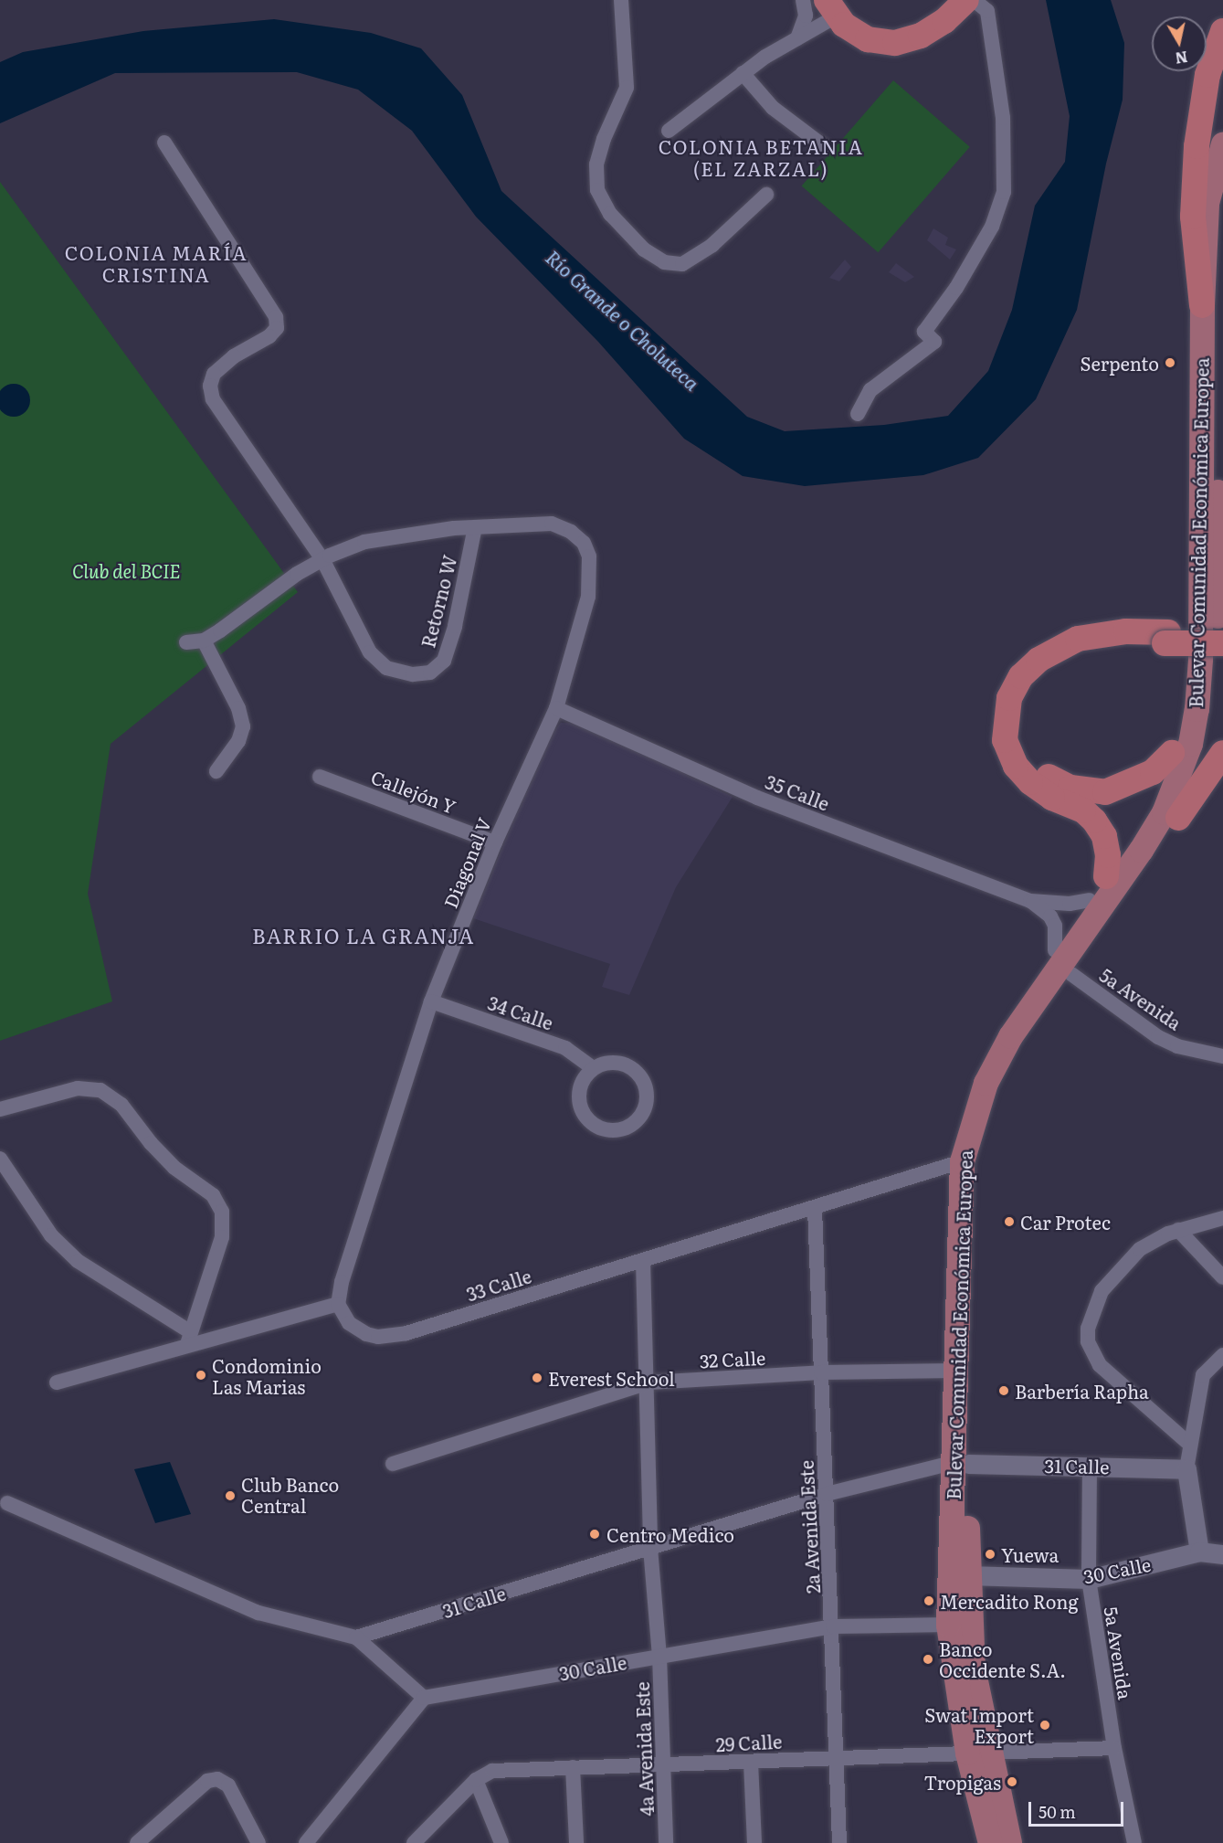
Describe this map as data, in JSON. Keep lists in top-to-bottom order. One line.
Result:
{"streets":{"main road":["Bulevar Comunidad Económica Europea"],"street":["Retorno W","Callejón Y","35 Calle","Diagonal V","5a Avenida","34 Calle","33 Calle","32 Calle","31 Calle","2a Avenida Este","30 Calle","29 Calle","4a Avenida Este"]},"crossings":[["Bulevar Comunidad Económica Europea","5a Avenida"],["Bulevar Comunidad Económica Europea","33 Calle"],["Bulevar Comunidad Económica Europea","32 Calle"],["Bulevar Comunidad Económica Europea","31 Calle"],["Bulevar Comunidad Económica Europea","30 Calle"],["Bulevar Comunidad Económica Europea","29 Calle"],["Retorno W","Diagonal V"],["Callejón Y","Diagonal V"],["35 Calle","Diagonal V"],["Diagonal V","34 Calle"],["Diagonal V","33 Calle"],["5a Avenida","31 Calle"],["5a Avenida","30 Calle"],["5a Avenida","29 Calle"],["33 Calle","2a Avenida Este"],["33 Calle","4a Avenida Este"],["32 Calle","2a Avenida Este"],["32 Calle","4a Avenida Este"],["31 Calle","2a Avenida Este"],["31 Calle","4a Avenida Este"],["2a Avenida Este","30 Calle"],["2a Avenida Este","29 Calle"],["30 Calle","4a Avenida Este"],["29 Calle","4a Avenida Este"]],"districts":["COLONIA BETANIA (EL ZARZAL)","COLONIA MARÍA CRISTINA","BARRIO LA GRANJA"],"water":["Río Grande o Choluteca"],"parks":["Club del BCIE"],"places":["Serpento","Car Protec","Condominio Las Marias","Everest School","Barbería Rapha","Club Banco Central","Centro Medico","Yuewa","Mercadito Rong","Banco Occidente S.A.","Swat Import Export","Tropigas"],"scale_bar":"50 m","north":"bottom"}
